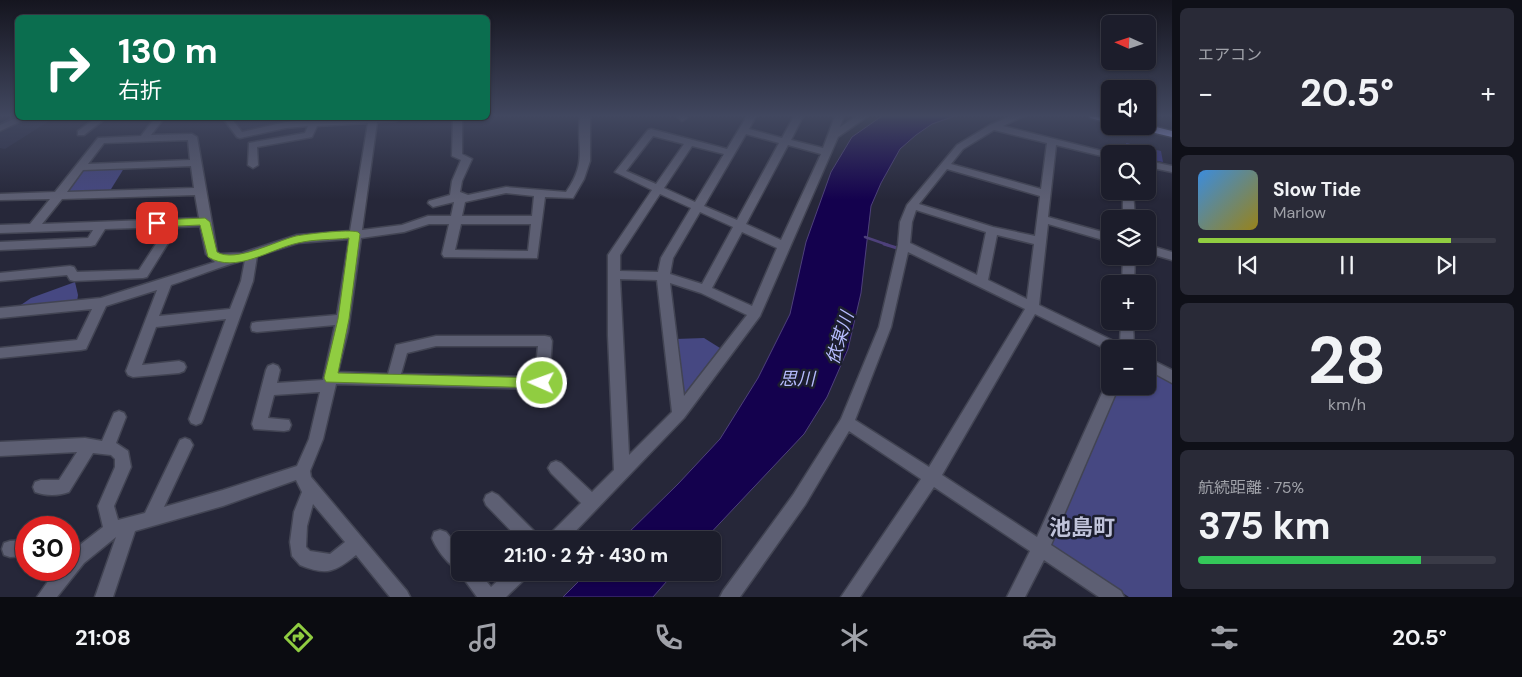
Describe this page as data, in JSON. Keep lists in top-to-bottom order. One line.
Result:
{"districts":["池島町"],"water":["依某川","思川"],"north":"left","page":{"tile":["エアコン",["28","km/h"],["航続距離 · 75%","375 km"]],"map_buttons":["+","−"],"turn":["130 m","右折"],"heat":["−","20.5°","+"],"song":["Slow Tide","Marlow"],"limit":"30","trip":"21:10 · 2 分 · 430 m","tabs":["21:08","20.5°"]}}
